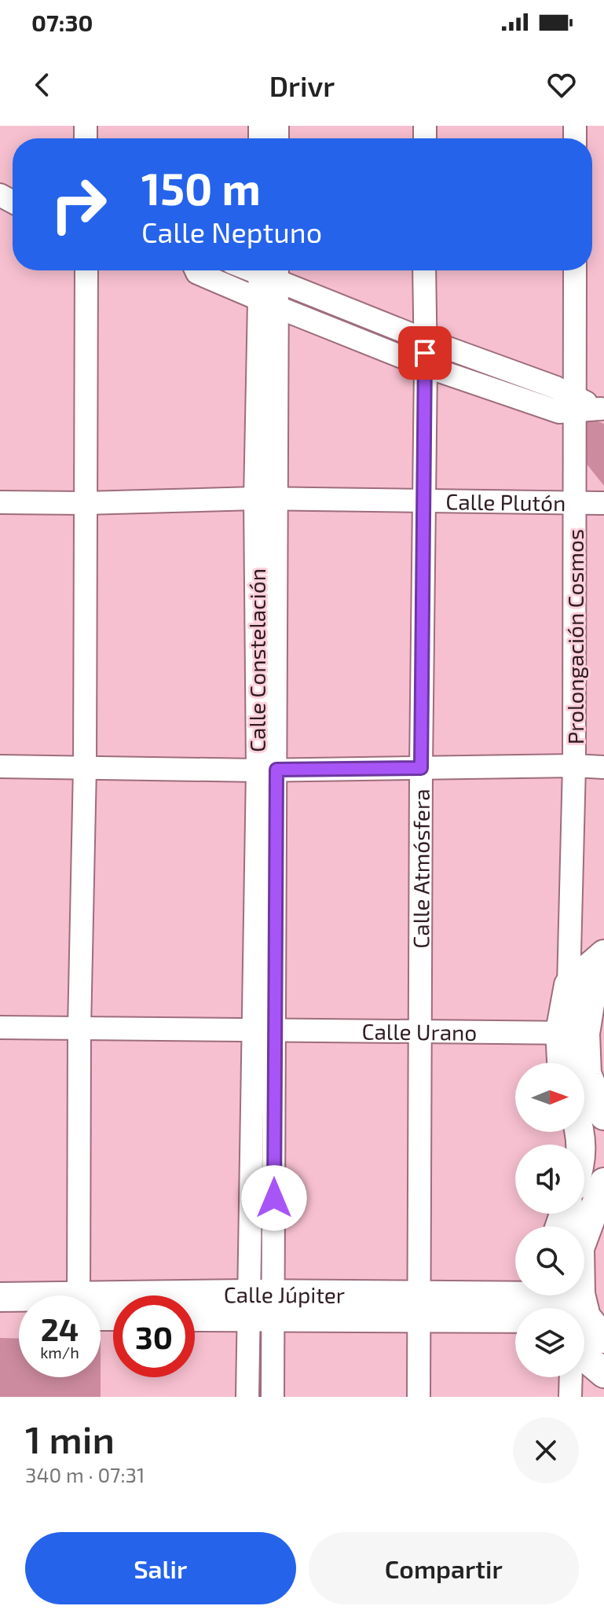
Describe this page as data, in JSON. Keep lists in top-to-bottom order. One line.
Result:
{"streets":{"street":["Calle Plutón","Prolongación Cosmos","Calle Constelación","Calle Atmósfera","Calle Urano","Calle Júpiter"]},"crossings":[["Calle Plutón","Prolongación Cosmos"],["Calle Plutón","Calle Constelación"],["Calle Plutón","Calle Atmósfera"],["Calle Constelación","Calle Urano"],["Calle Constelación","Calle Júpiter"],["Calle Atmósfera","Calle Urano"],["Calle Atmósfera","Calle Júpiter"]],"north":"right","page":{"status":"07:30","header":"Drivr","turn":["150 m","Calle Neptuno"],"speed":"24 km/h","limit":"30","heading":["1 min","340 m · 07:31"],"buttons":["Salir","Compartir"]}}
